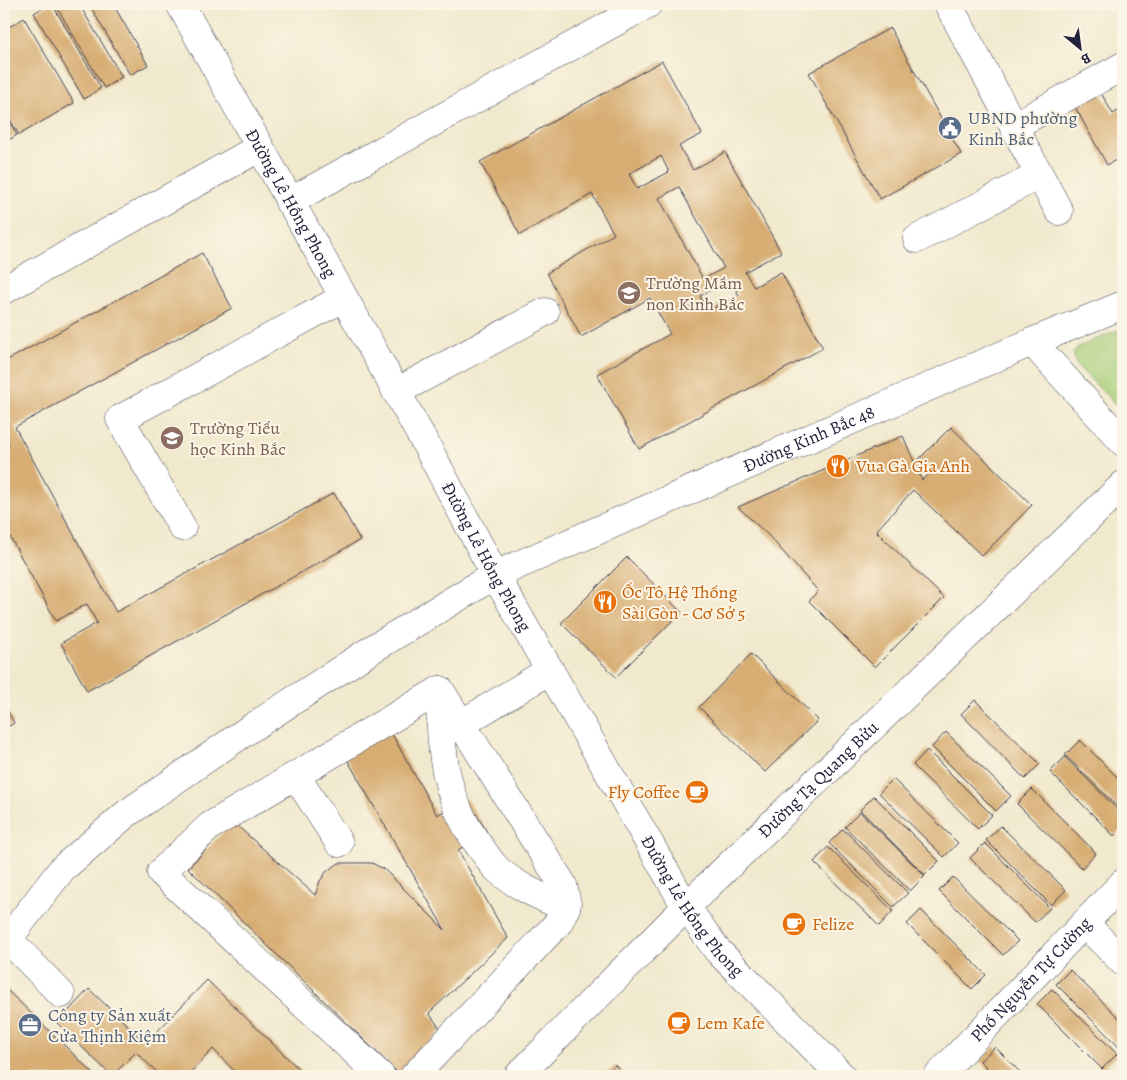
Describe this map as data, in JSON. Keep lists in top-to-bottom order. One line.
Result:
{"streets":{"street":["Đường Lê Hồng Phong","Đường Kinh Bắc 48","Đường Tạ Quang Bửu","Phố Nguyễn Tự Cường"]},"crossings":[["Đường Lê Hồng Phong","Đường Kinh Bắc 48"],["Đường Lê Hồng Phong","Đường Tạ Quang Bửu"]],"places":{"public building":["UBND phường Kinh Bắc"],"school or university":["Trường Mầm non Kinh Bắc","Trường Tiểu học Kinh Bắc"],"restaurant":["Vua Gà Gia Anh","Ốc Tô Hệ Thống Sài Gòn - Cơ Sở 5"],"cafe":["Fly Coffee","Felize","Lem Kafe"],"office":["Công ty Sản xuất Cửa Thịnh Kiệm"]},"north":"bottom right"}
